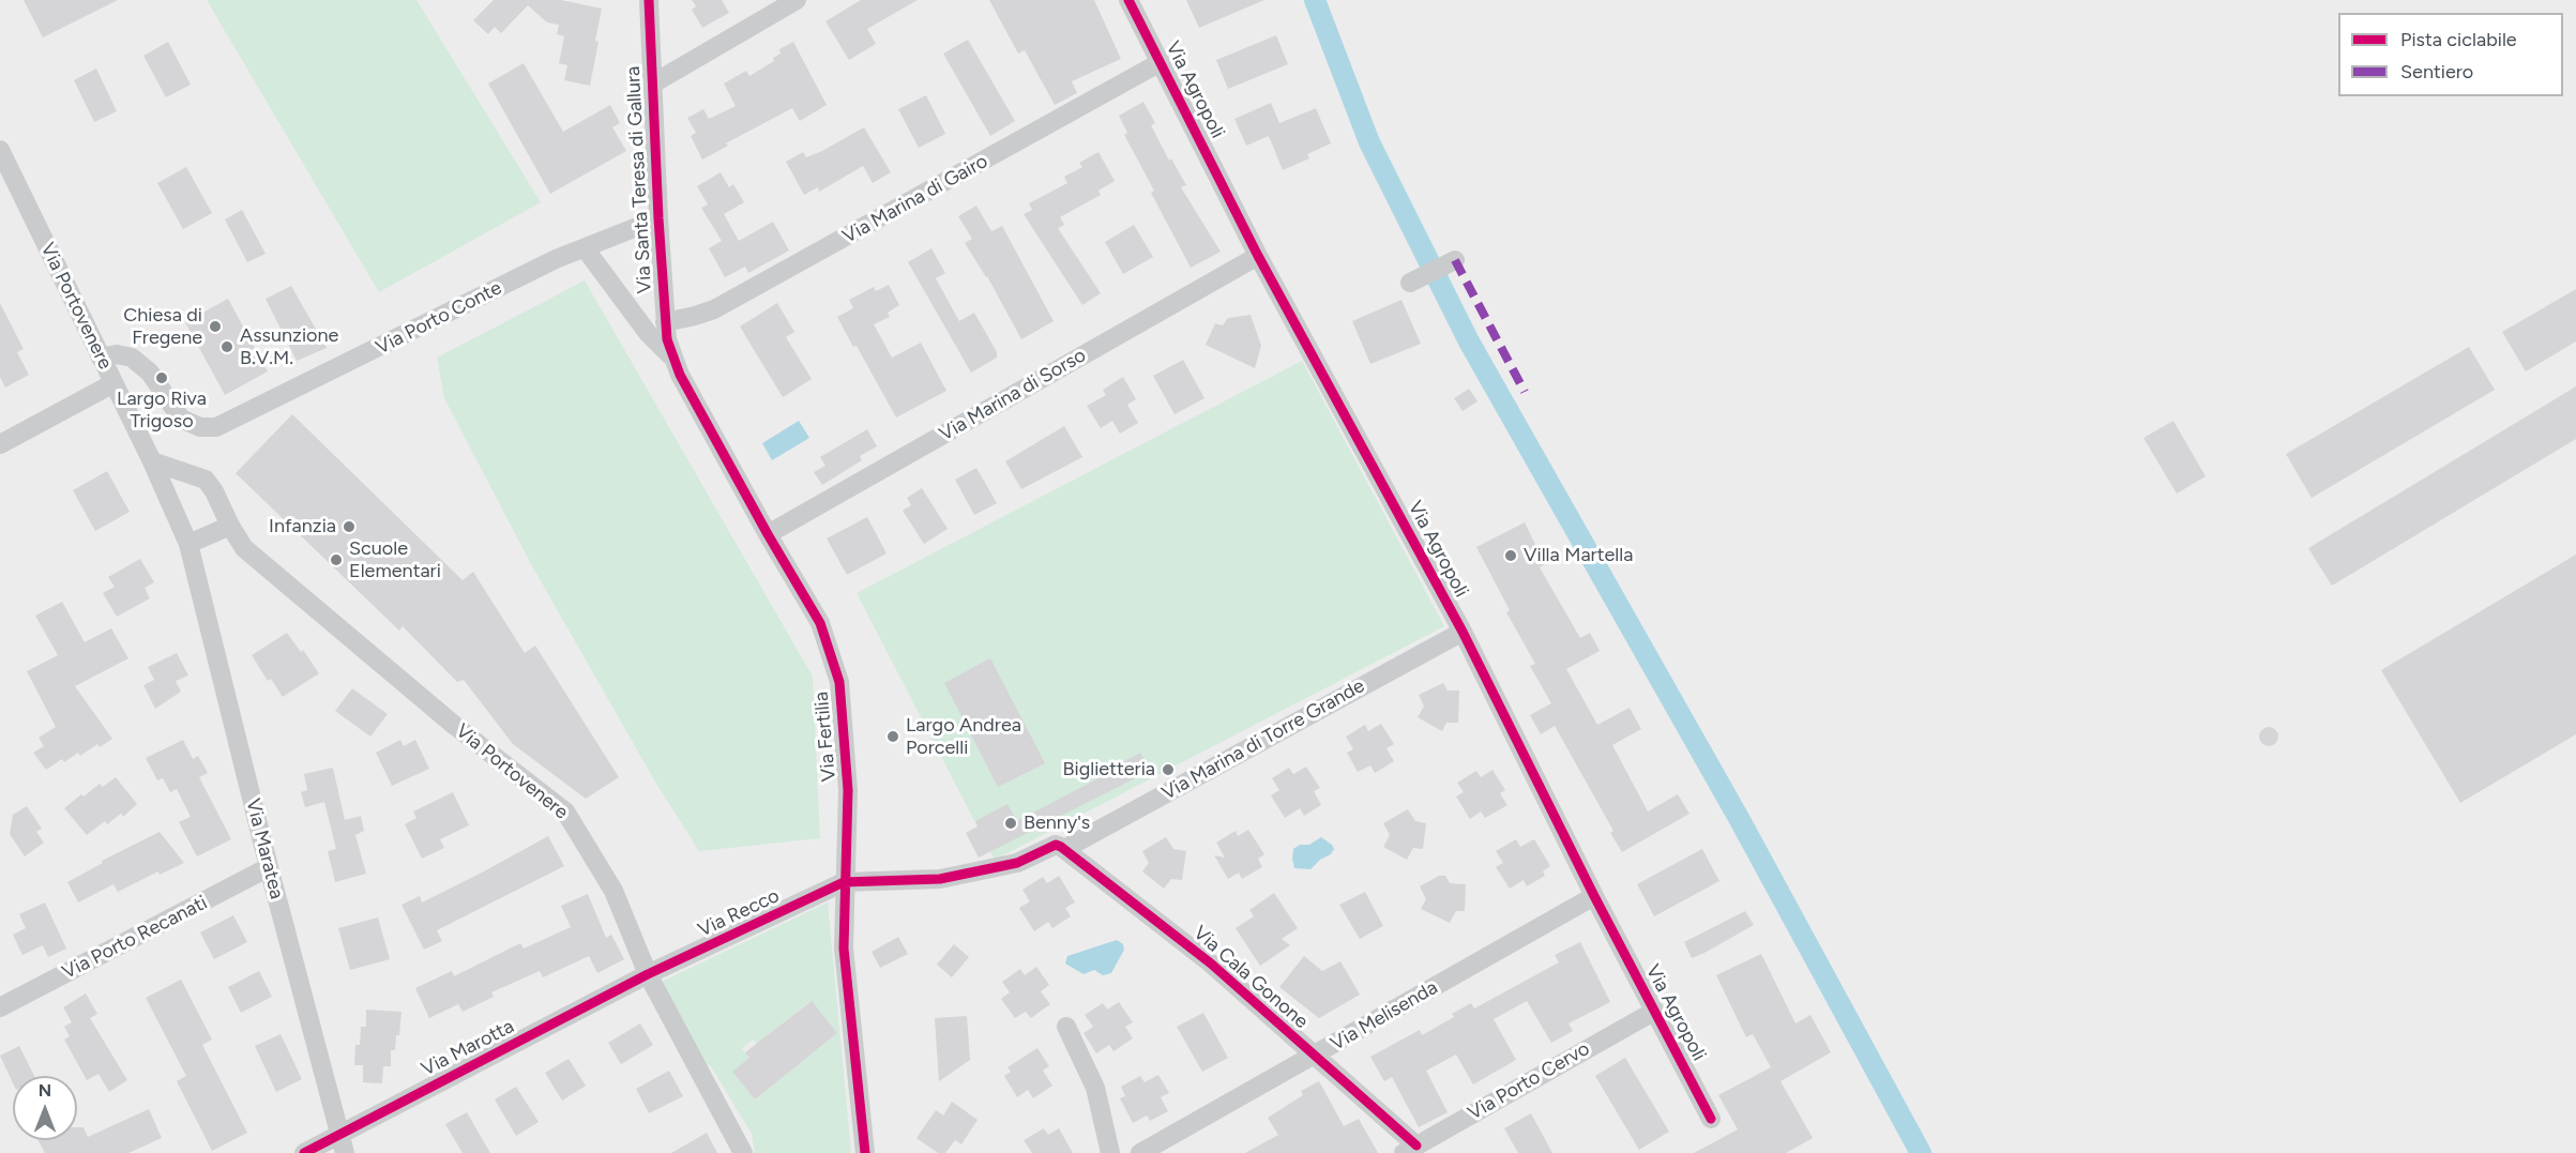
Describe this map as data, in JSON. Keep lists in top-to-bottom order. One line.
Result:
{"streets":{"street":["Via Agropoli","Via Santa Teresa di Gallura","Via Marina di Gairo","Via Portovenere","Via Porto Conte","Via Marina di Sorso","Via Fertilia","Via Marina di Torre Grande","Via Maratea","Via Recco","Via Porto Recanati","Via Cala Gonone","Via Melisenda","Via Marotta","Via Porto Cervo"]},"crossings":[["Via Agropoli","Via Marina di Gairo"],["Via Agropoli","Via Marina di Sorso"],["Via Agropoli","Via Marina di Torre Grande"],["Via Agropoli","Via Melisenda"],["Via Agropoli","Via Porto Cervo"],["Via Santa Teresa di Gallura","Via Marina di Gairo"],["Via Santa Teresa di Gallura","Via Porto Conte"],["Via Santa Teresa di Gallura","Via Fertilia"],["Via Portovenere","Via Porto Conte"],["Via Portovenere","Via Maratea"],["Via Portovenere","Via Recco"],["Via Portovenere","Via Marotta"],["Via Marina di Sorso","Via Fertilia"],["Via Fertilia","Via Marina di Torre Grande"],["Via Fertilia","Via Recco"],["Via Marina di Torre Grande","Via Recco"],["Via Marina di Torre Grande","Via Cala Gonone"],["Via Maratea","Via Porto Recanati"],["Via Maratea","Via Marotta"],["Via Recco","Via Marotta"],["Via Cala Gonone","Via Melisenda"],["Via Cala Gonone","Via Porto Cervo"]],"places":["Chiesa di Fregene","Assunzione B.V.M.","Largo Riva Trigoso","Infanzia","Villa Martella","Scuole Elementari","Largo Andrea Porcelli","Biglietteria","Benny's"],"legend":["Pista ciclabile","Sentiero"],"north":"top"}
